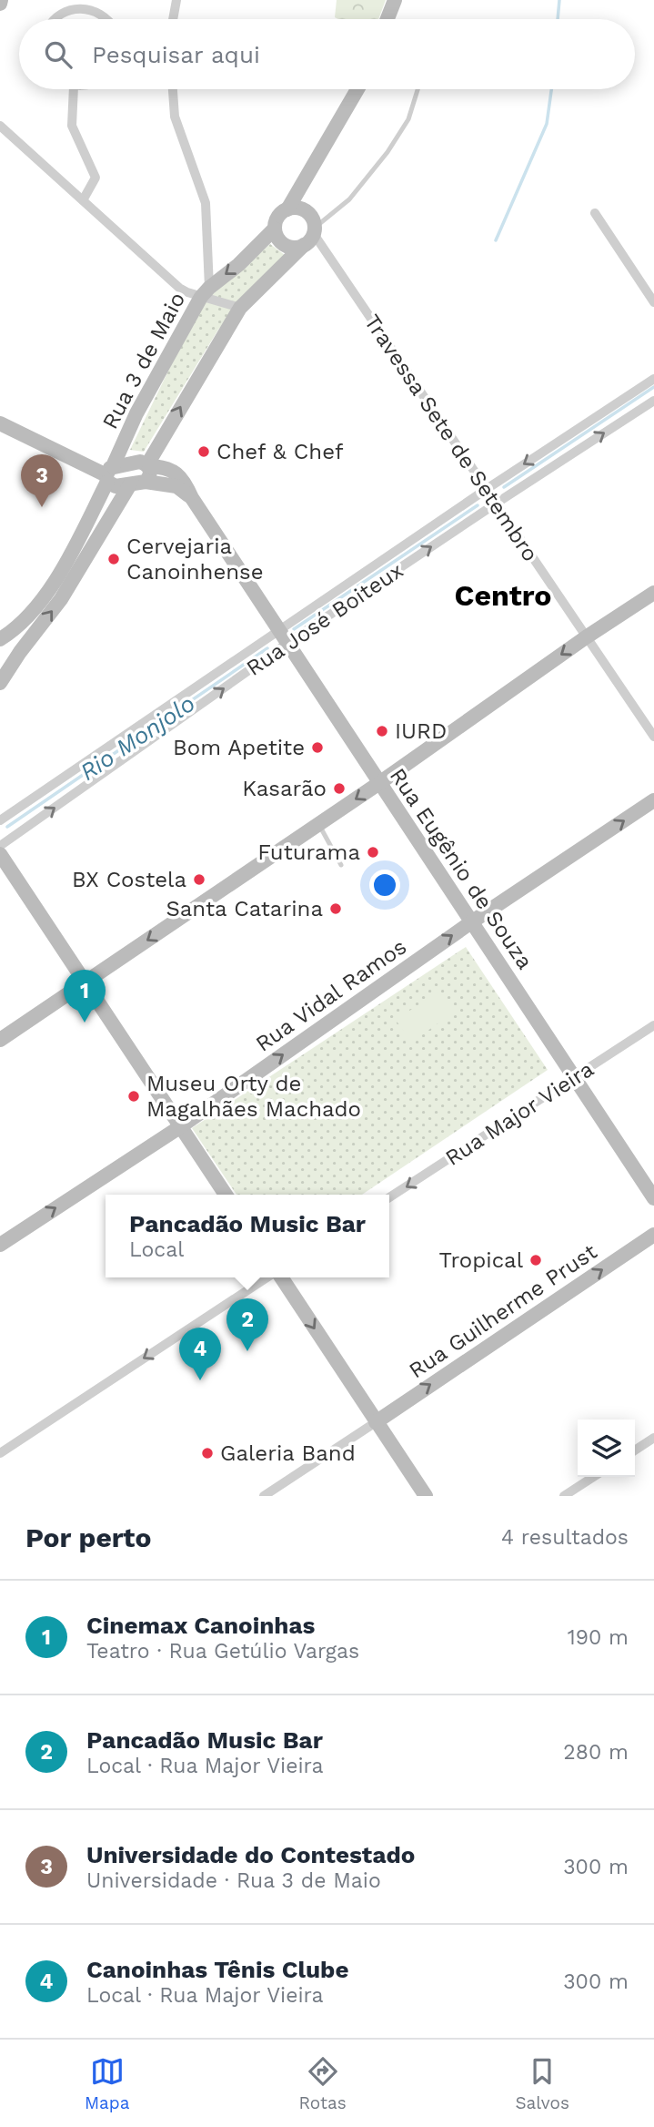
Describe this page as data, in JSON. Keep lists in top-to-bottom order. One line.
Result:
{"streets":{"street":["Rua 3 de Maio","Travessa Sete de Setembro","Rua José Boiteux","Rua Eugênio de Souza","Rua Vidal Ramos","Rua Major Vieira","Rua Guilherme Prust"]},"crossings":[["Rua 3 de Maio","Travessa Sete de Setembro"],["Rua 3 de Maio","Rua Eugênio de Souza"],["Travessa Sete de Setembro","Rua José Boiteux"],["Rua José Boiteux","Rua Eugênio de Souza"],["Rua Eugênio de Souza","Rua Vidal Ramos"],["Rua Eugênio de Souza","Rua Major Vieira"]],"one_way":["Rua Vidal Ramos","Rua Major Vieira","Rua Guilherme Prust"],"districts":["Centro"],"water":["Rio Monjolo"],"places":["Chef & Chef","Cervejaria Canoinhense","IURD","Bom Apetite","Kasarão","Futurama","BX Costela","Santa Catarina","Museu Orty de Magalhães Machado","Tropical","Galeria Band"],"page":{"search":"Pesquisar aqui","pins":["3","1","2","4"],"popup":["Pancadão Music Bar","Local"],"heading":["Por perto","4 resultados"],"list":[{"mark":"1","name":"Cinemax Canoinhas","note":"Teatro · Rua Getúlio Vargas","value":"190 m"},{"mark":"2","name":"Pancadão Music Bar","note":"Local · Rua Major Vieira","value":"280 m"},{"mark":"3","name":"Universidade do Contestado","note":"Universidade · Rua 3 de Maio","value":"300 m"},{"mark":"4","name":"Canoinhas Tênis Clube","note":"Local · Rua Major Vieira","value":"300 m"}],"nav":["Mapa","Rotas","Salvos"]}}
